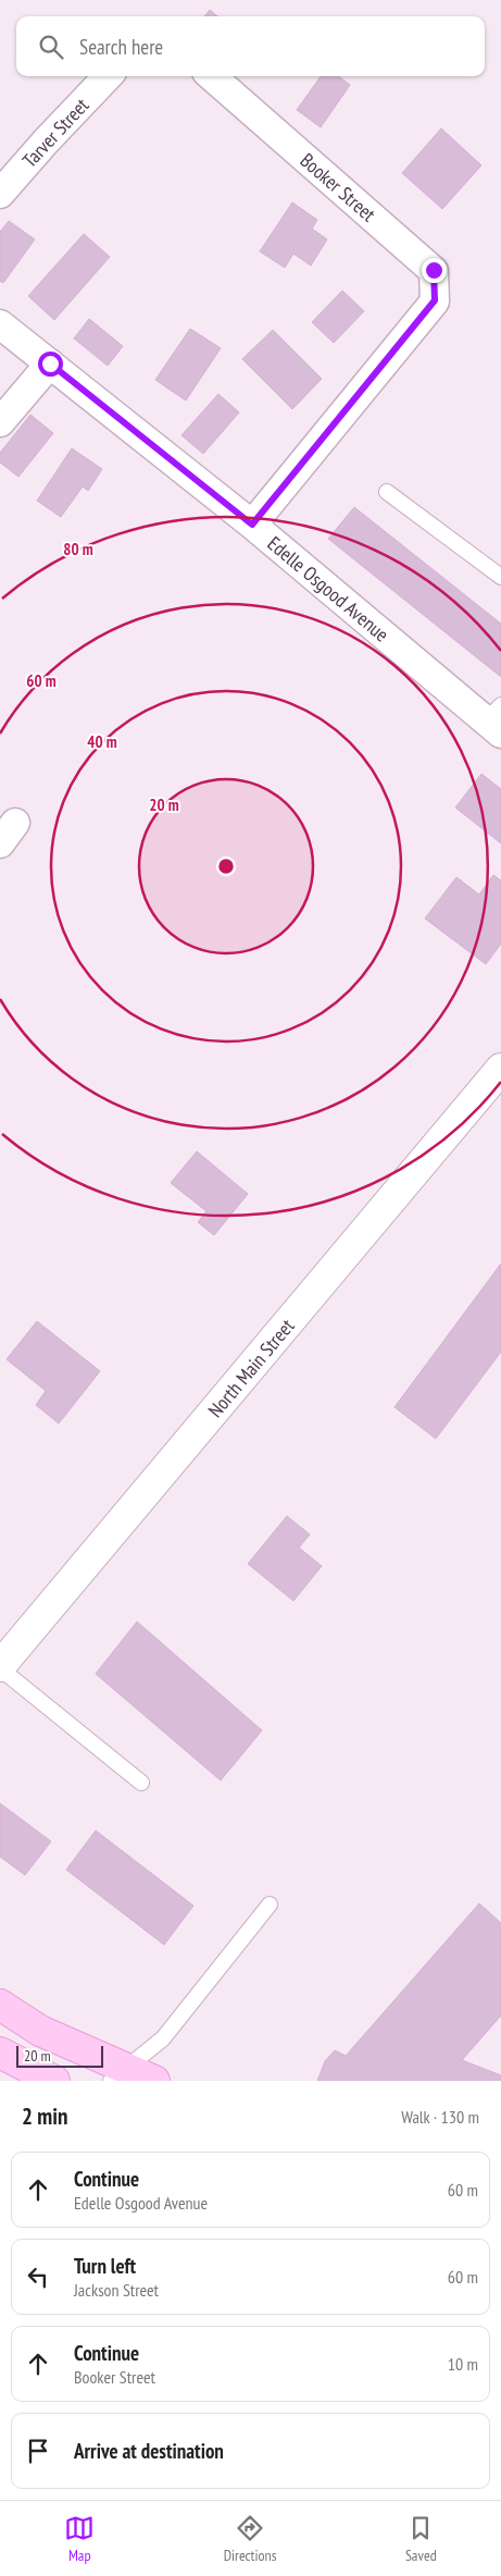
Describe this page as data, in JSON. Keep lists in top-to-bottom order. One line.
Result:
{"streets":{"street":["Tarver Street","Booker Street","Edelle Osgood Avenue","North Main Street"]},"crossings":[["Booker Street","Edelle Osgood Avenue"]],"scale_bar":"20 m","page":{"search":"Search here","scale":"20 m","heading":["2 min","Walk · 130 m"],"list":[["Continue","Edelle Osgood Avenue","60 m"],["Turn left","Jackson Street","60 m"],["Continue","Booker Street","10 m"],"Arrive at destination"],"nav":["Map","Directions","Saved"]},"rings":["80 m","60 m","40 m","20 m"]}
